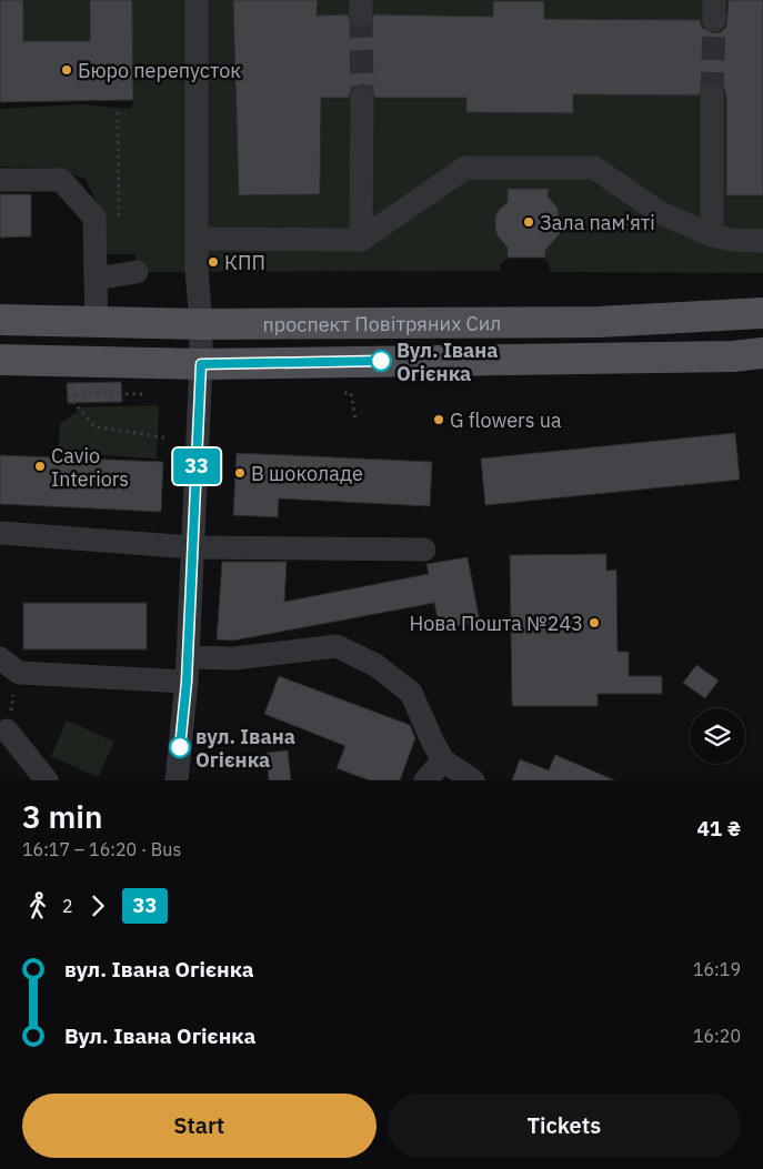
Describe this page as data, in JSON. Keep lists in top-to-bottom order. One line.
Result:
{"streets":{"main road":["проспект Повітряних Сил"]},"places":["Бюро перепусток","Зала пам'яті","КПП","Вул. Івана Огієнка","G flowers ua","Cavio Interiors","В шоколаде","Нова Пошта №243","вул. Івана Огієнка"],"lines":["bus line 33"],"page":{"on_map":"33","heading":["3 min","16:17 – 16:20 · Bus","41 ₴"],"legs":["2","33"],"list":[{"name":"вул. Івана Огієнка","value":"16:19"},{"name":"Вул. Івана Огієнка","value":"16:20"}],"buttons":["Start","Tickets"]}}
